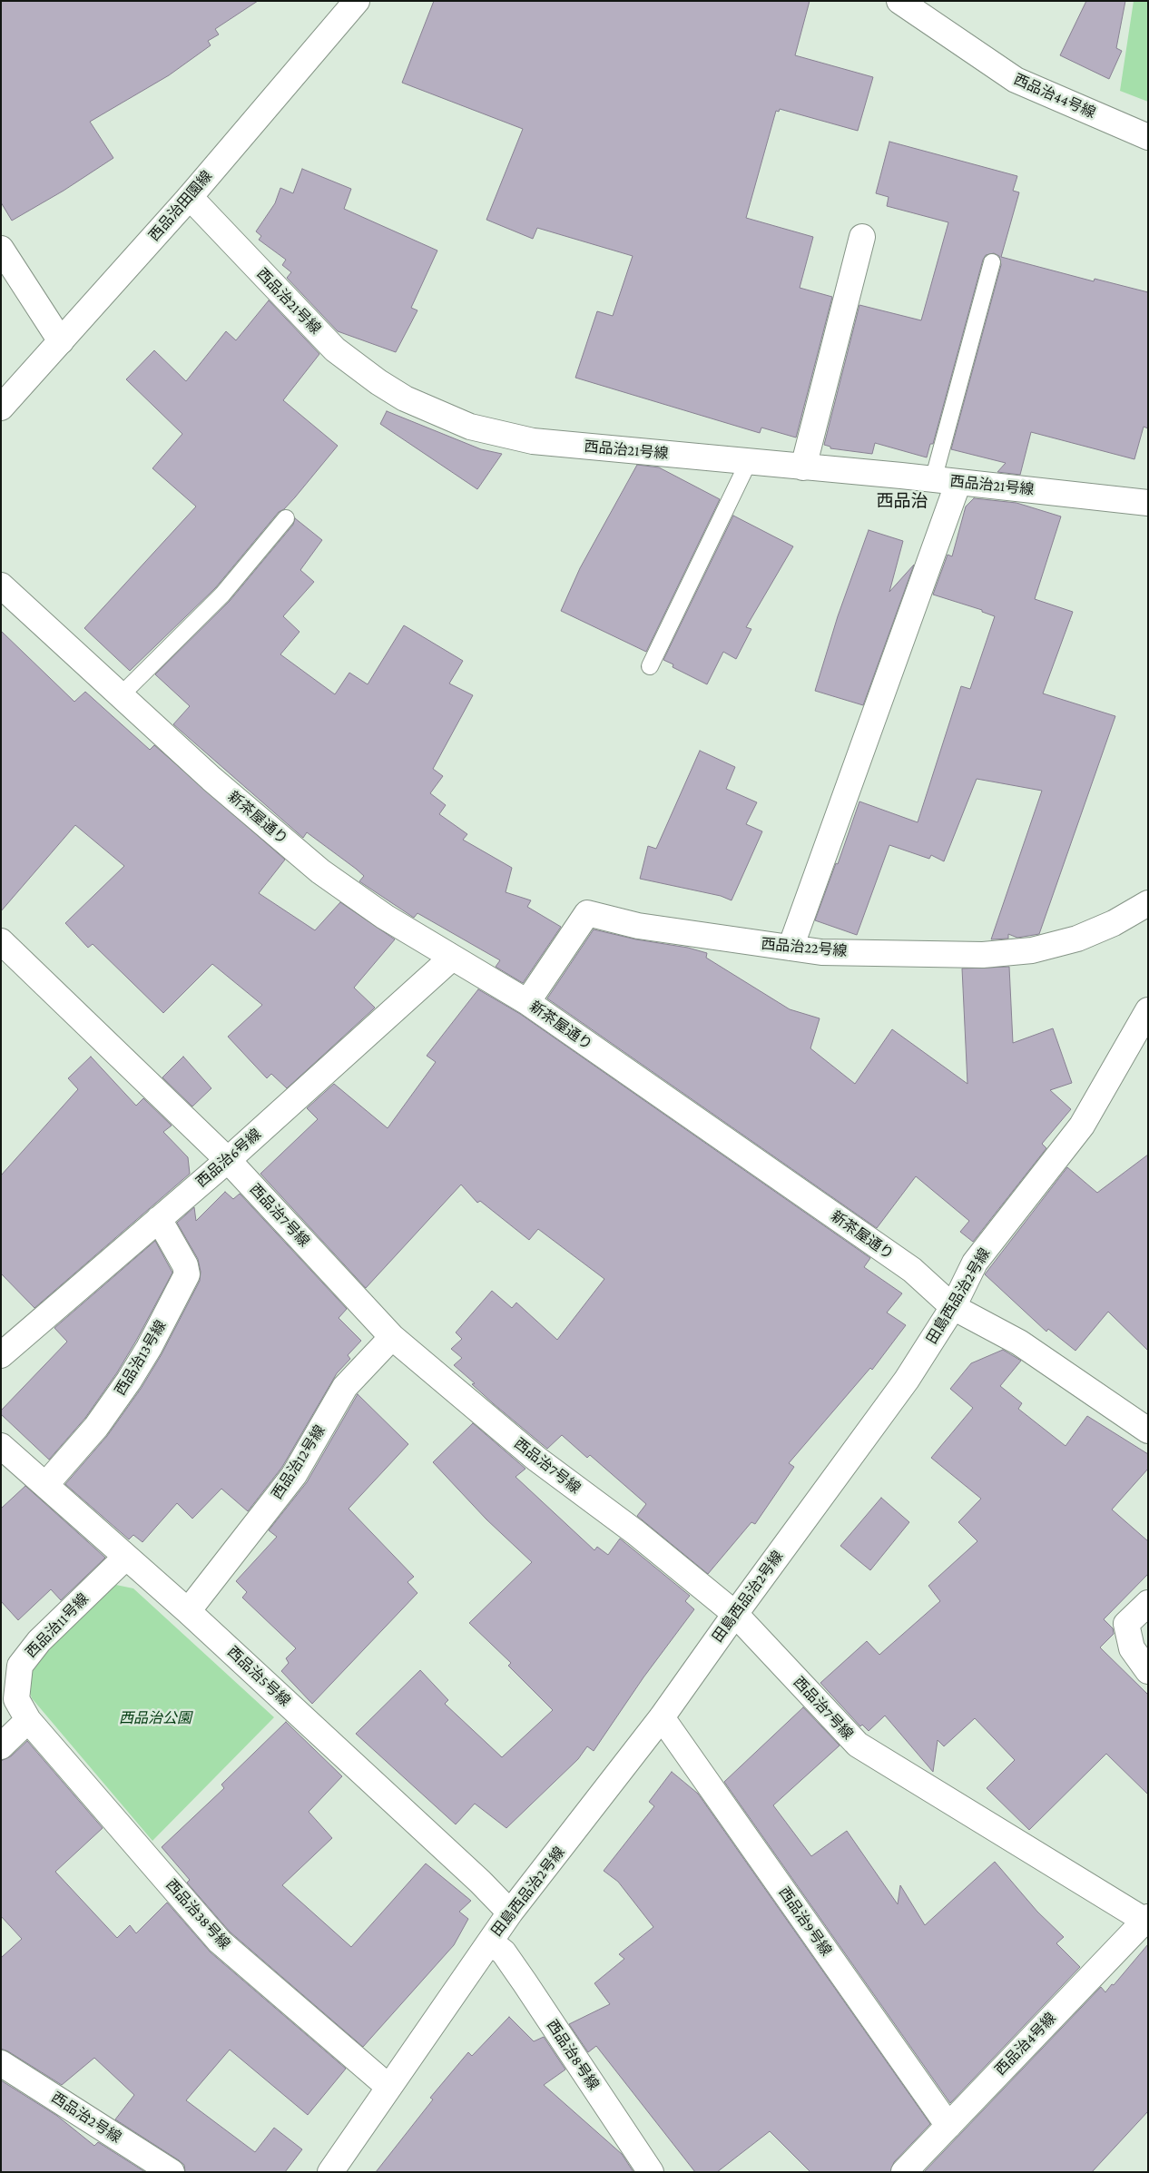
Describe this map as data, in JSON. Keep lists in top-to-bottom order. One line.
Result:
{"streets":{"street":["西品治44号線","西品治田園線","西品治21号線","新茶屋通り","西品治22号線","西品治6号線","西品治7号線","田島西品治2号線","西品治13号線","西品治12号線","西品治11号線","西品治5号線","西品治38号線","西品治9号線","西品治4号線","西品治8号線","西品治2号線"]},"crossings":[["西品治田園線","西品治21号線"],["新茶屋通り","西品治22号線"],["新茶屋通り","西品治6号線"],["新茶屋通り","田島西品治2号線"],["西品治6号線","西品治7号線"],["西品治6号線","西品治13号線"],["西品治7号線","田島西品治2号線"],["西品治7号線","西品治12号線"],["西品治7号線","西品治4号線"],["田島西品治2号線","西品治5号線"],["田島西品治2号線","西品治38号線"],["田島西品治2号線","西品治9号線"],["田島西品治2号線","西品治8号線"],["西品治13号線","西品治5号線"],["西品治12号線","西品治5号線"],["西品治11号線","西品治5号線"],["西品治11号線","西品治38号線"],["西品治9号線","西品治4号線"]],"districts":["西品治"],"parks":["西品治公園"]}
